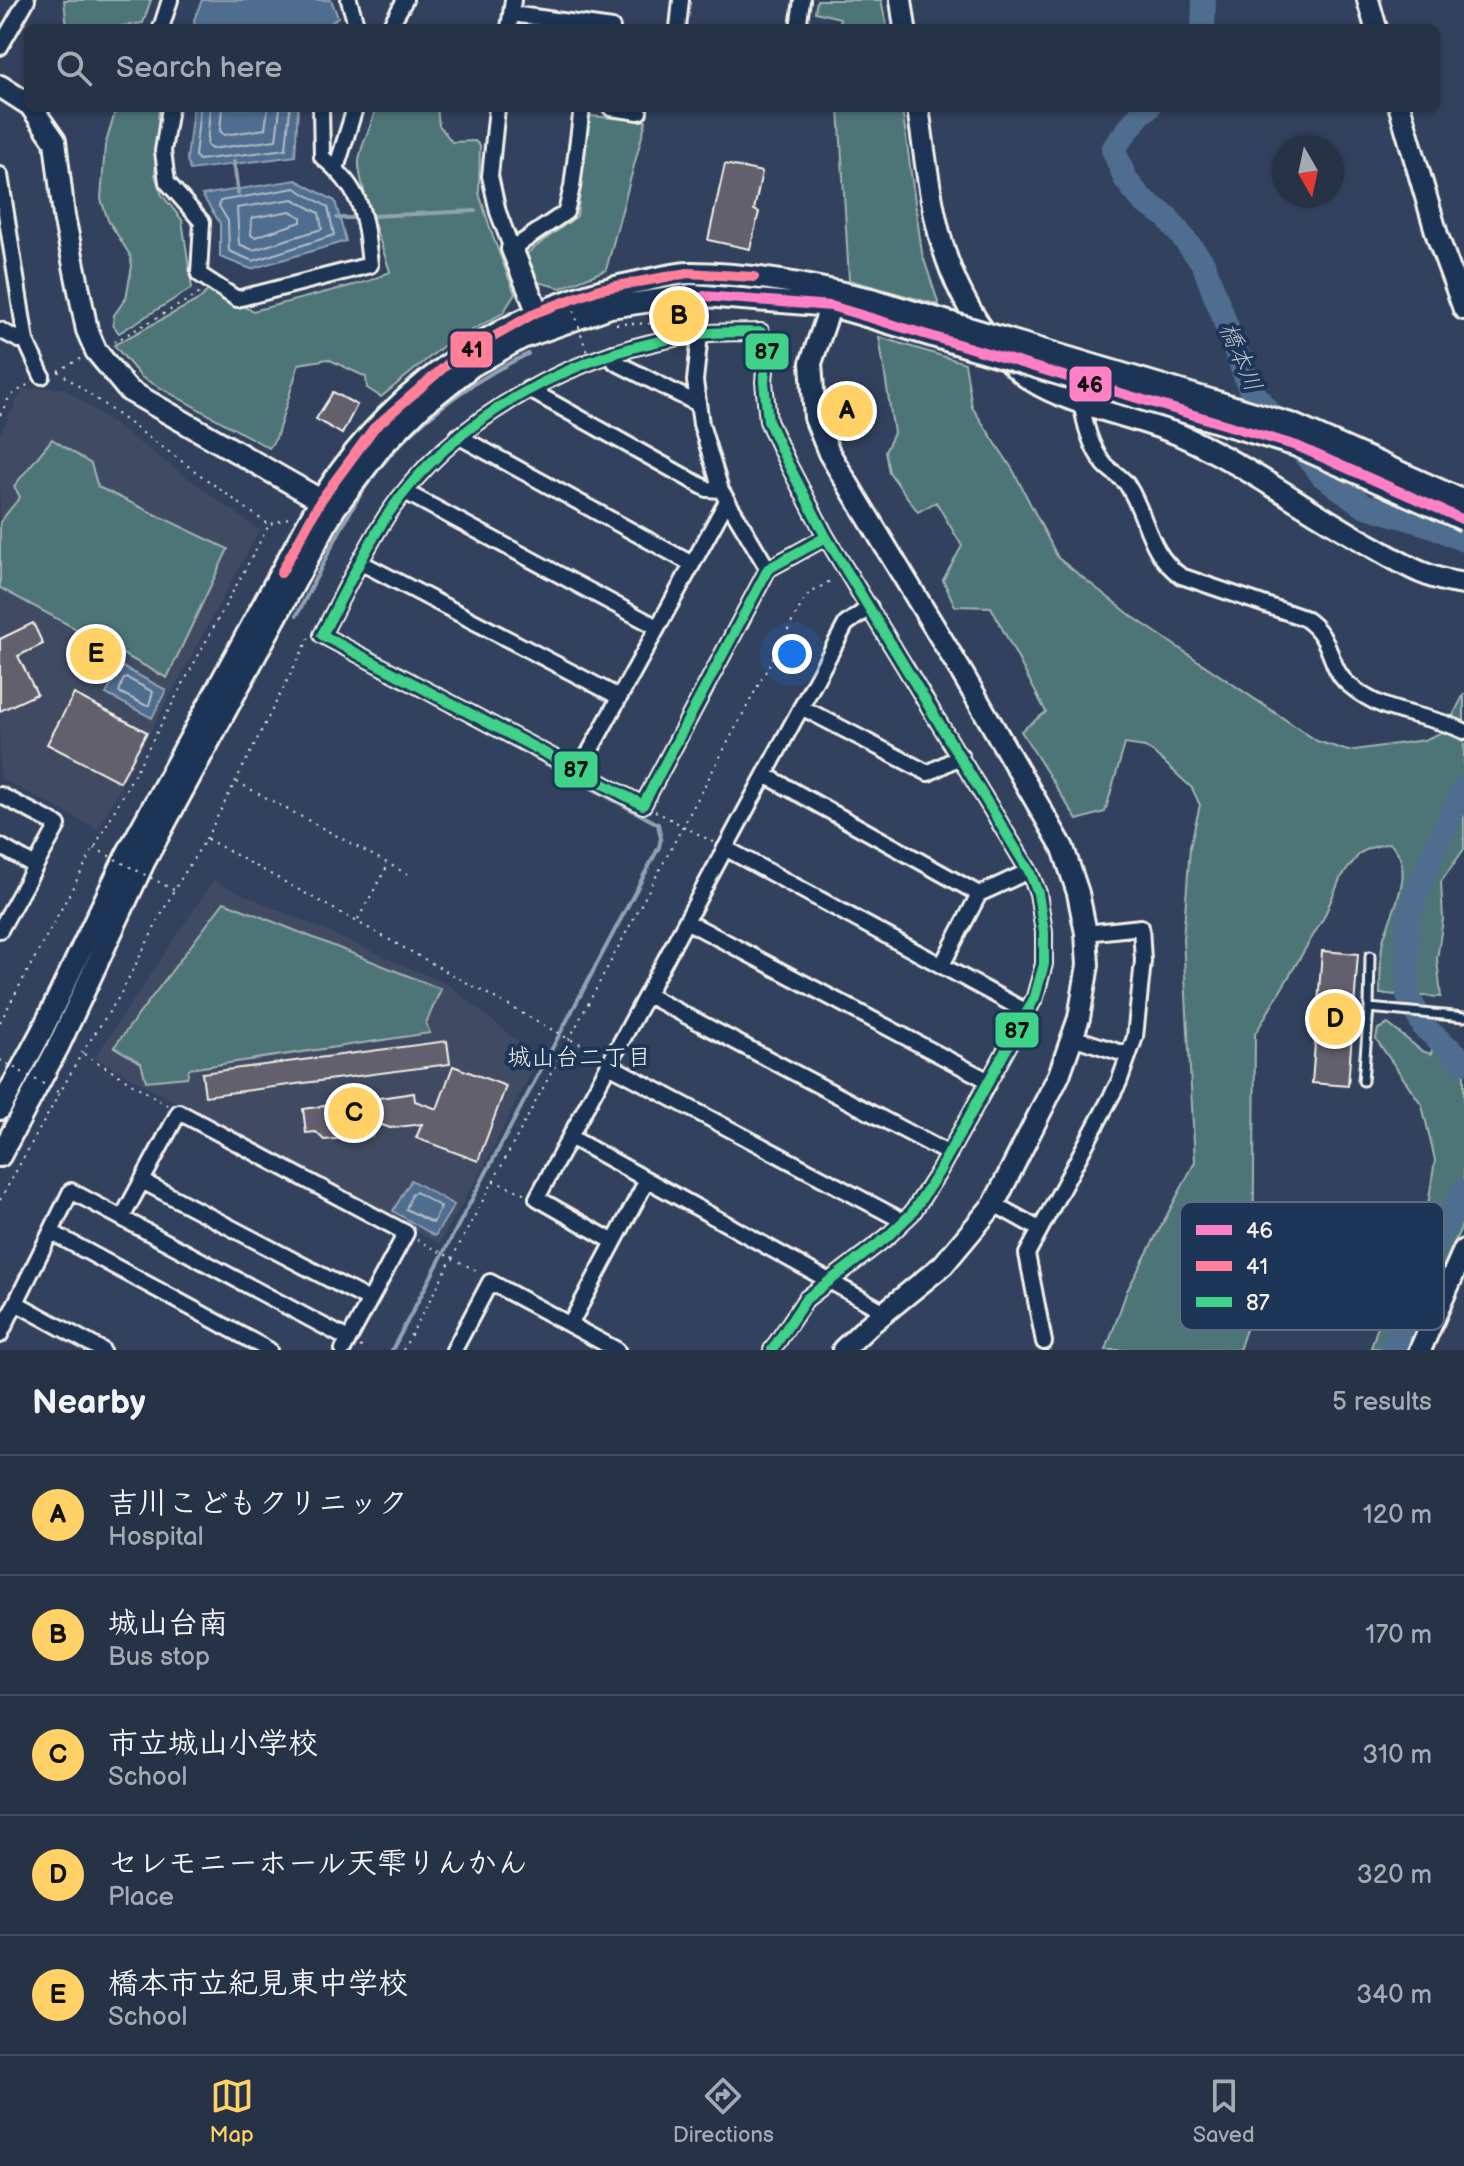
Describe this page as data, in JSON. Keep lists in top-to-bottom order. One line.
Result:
{"districts":["城山台二丁目"],"water":["橋本川"],"lines":["transit line 41","transit line 46","transit line 87"],"legend":["46","41","87"],"north":"bottom","page":{"search":"Search here","pins":["B","A","E","D","C"],"heading":["Nearby","5 results"],"list":[{"mark":"A","name":"吉川こどもクリニック","note":"Hospital","value":"120 m"},{"mark":"B","name":"城山台南","note":"Bus stop","value":"170 m"},{"mark":"C","name":"市立城山小学校","note":"School","value":"310 m"},{"mark":"D","name":"セレモニーホール天雫りんかん","note":"Place","value":"320 m"},{"mark":"E","name":"橋本市立紀見東中学校","note":"School","value":"340 m"}],"nav":["Map","Directions","Saved"]}}
